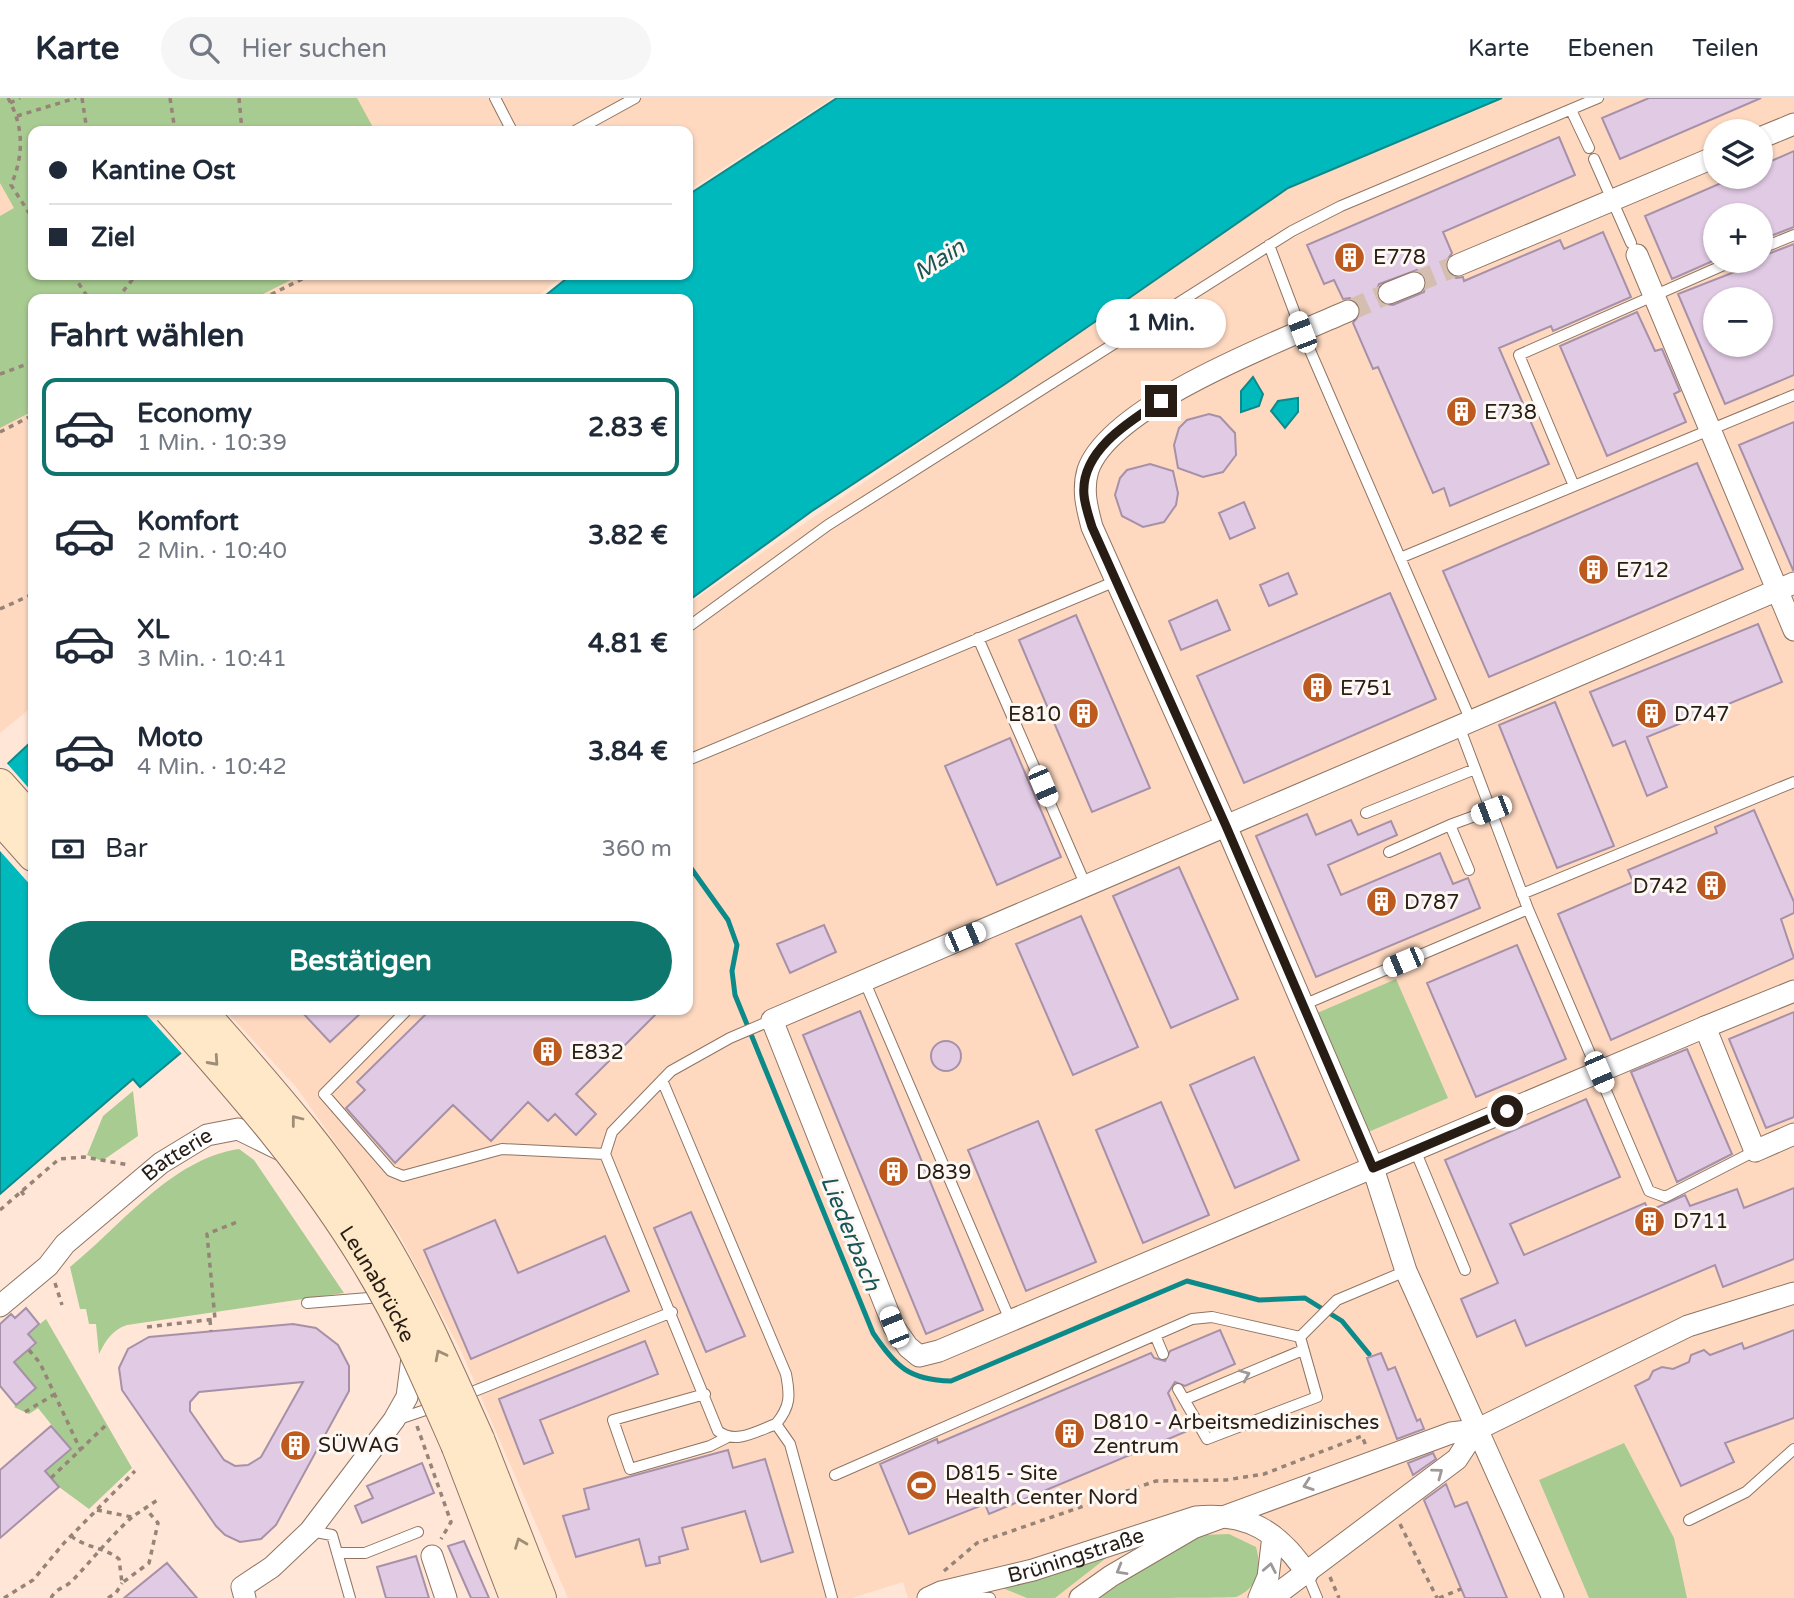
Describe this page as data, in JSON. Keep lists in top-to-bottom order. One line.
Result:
{"streets":{"main road":["Leunabrücke"],"street":["Batterie","Brüningstraße"]},"water":["Main","Liederbach"],"places":{"building":["E778","E738","E712","E751","E810","D747","D742","D787","E832","D839","D711","D810 - Arbeitsmedizinisches Zentrum","SÜWAG"],"sports":["D815 - Site Health Center Nord"]},"page":{"header":"Karte","search":"Hier suchen","nav":["Karte","Ebenen","Teilen"],"map_buttons":["+","−"],"banner":["Kantine Ost","Ziel"],"heading":"Fahrt wählen","bubble":"1 Min.","list":[{"name":"Economy","note":"1 Min. · 10:39","value":"2.83 €"},{"name":"Komfort","note":"2 Min. · 10:40","value":"3.82 €"},{"name":"XL","note":"3 Min. · 10:41","value":"4.81 €"},{"name":"Moto","note":"4 Min. · 10:42","value":"3.84 €"}],"pay":["Bar","360 m"],"buttons":"Bestätigen"}}
